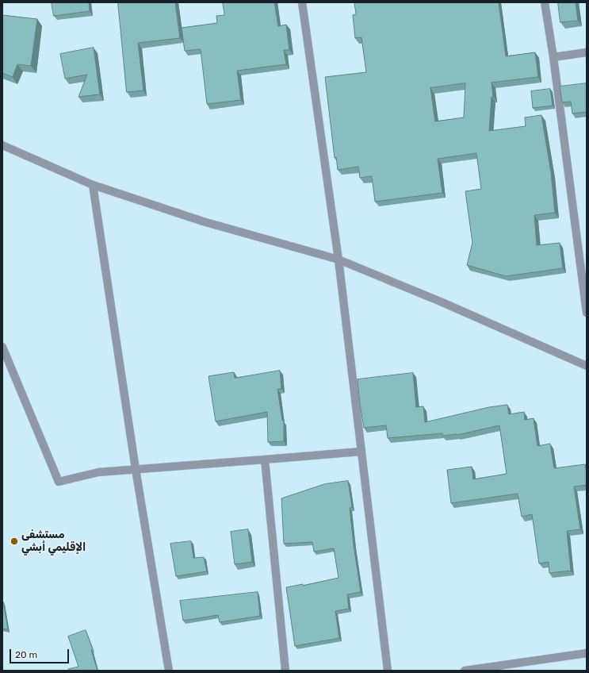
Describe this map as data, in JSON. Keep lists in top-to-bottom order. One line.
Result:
{"places":["مستشفى الإقليمي أبشي"],"scale_bar":"20 m"}
